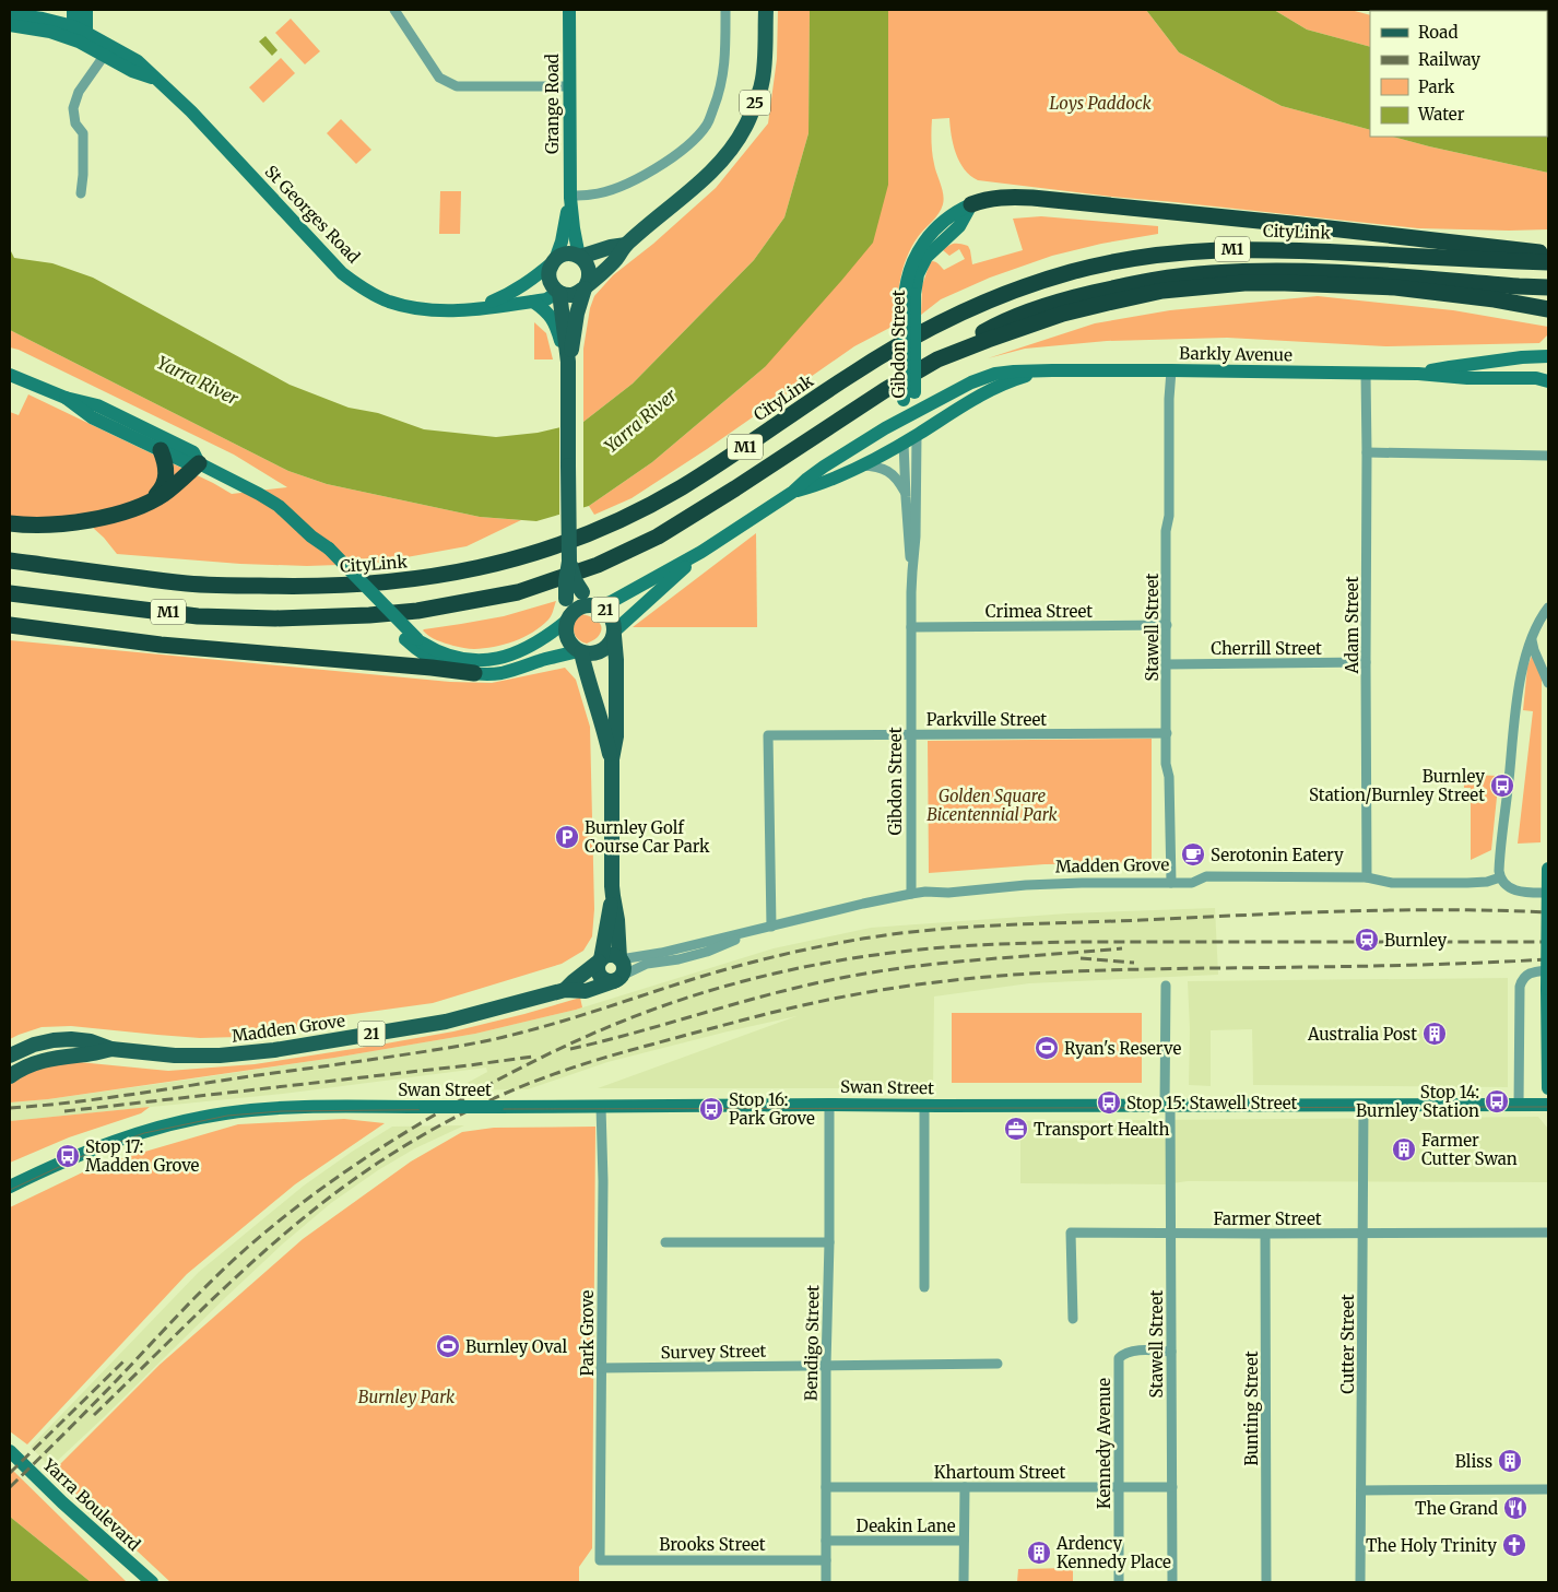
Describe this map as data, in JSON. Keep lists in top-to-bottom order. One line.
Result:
{"streets":{"highway":["CityLink","M1"],"main road":["25","Grange Road","St Georges Road","Gibdon Street","Barkly Avenue","21","Madden Grove","Swan Street","Yarra Boulevard"],"street":["Crimea Street","Adam Street","Stawell Street","Cherrill Street","Parkville Street","Farmer Street","Park Grove","Bendigo Street","Cutter Street","Survey Street","Bunting Street","Kennedy Avenue","Khartoum Street","Deakin Lane","Brooks Street"]},"crossings":[["25","Grange Road"],["25","St Georges Road"],["25","21"],["Grange Road","St Georges Road"],["Grange Road","21"],["St Georges Road","21"],["Gibdon Street","Barkly Avenue"],["Gibdon Street","Crimea Street"],["Gibdon Street","Parkville Street"],["Gibdon Street","Madden Grove"],["Barkly Avenue","Adam Street"],["Barkly Avenue","Stawell Street"],["21","Madden Grove"],["Crimea Street","Stawell Street"],["Adam Street","Cherrill Street"],["Adam Street","Madden Grove"],["Stawell Street","Cherrill Street"],["Stawell Street","Parkville Street"],["Stawell Street","Madden Grove"],["Stawell Street","Swan Street"],["Stawell Street","Farmer Street"],["Stawell Street","Kennedy Avenue"],["Stawell Street","Khartoum Street"],["Parkville Street","Madden Grove"],["Swan Street","Park Grove"],["Swan Street","Bendigo Street"],["Swan Street","Cutter Street"],["Farmer Street","Cutter Street"],["Farmer Street","Bunting Street"],["Park Grove","Survey Street"],["Park Grove","Brooks Street"],["Bendigo Street","Survey Street"],["Bendigo Street","Khartoum Street"],["Bendigo Street","Deakin Lane"],["Bendigo Street","Brooks Street"],["Kennedy Avenue","Khartoum Street"],["Khartoum Street","Deakin Lane"]],"water":["Yarra River"],"parks":["Loys Paddock","Golden Square Bicentennial Park","Burnley Park"],"places":{"bus stop":["Burnley Station/Burnley Street","Stop 14: Burnley Station","Stop 15: Stawell Street","Stop 16: Park Grove","Stop 17: Madden Grove"],"parking":["Burnley Golf Course Car Park"],"cafe":["Serotonin Eatery"],"station":["Burnley"],"building":["Australia Post","Farmer Cutter Swan","Bliss","Ardency Kennedy Place"],"sports":["Ryan's Reserve","Burnley Oval"],"office":["Transport Health"],"restaurant":["The Grand"],"church":["The Holy Trinity"]},"legend":["Road","Railway","Park","Water"]}
